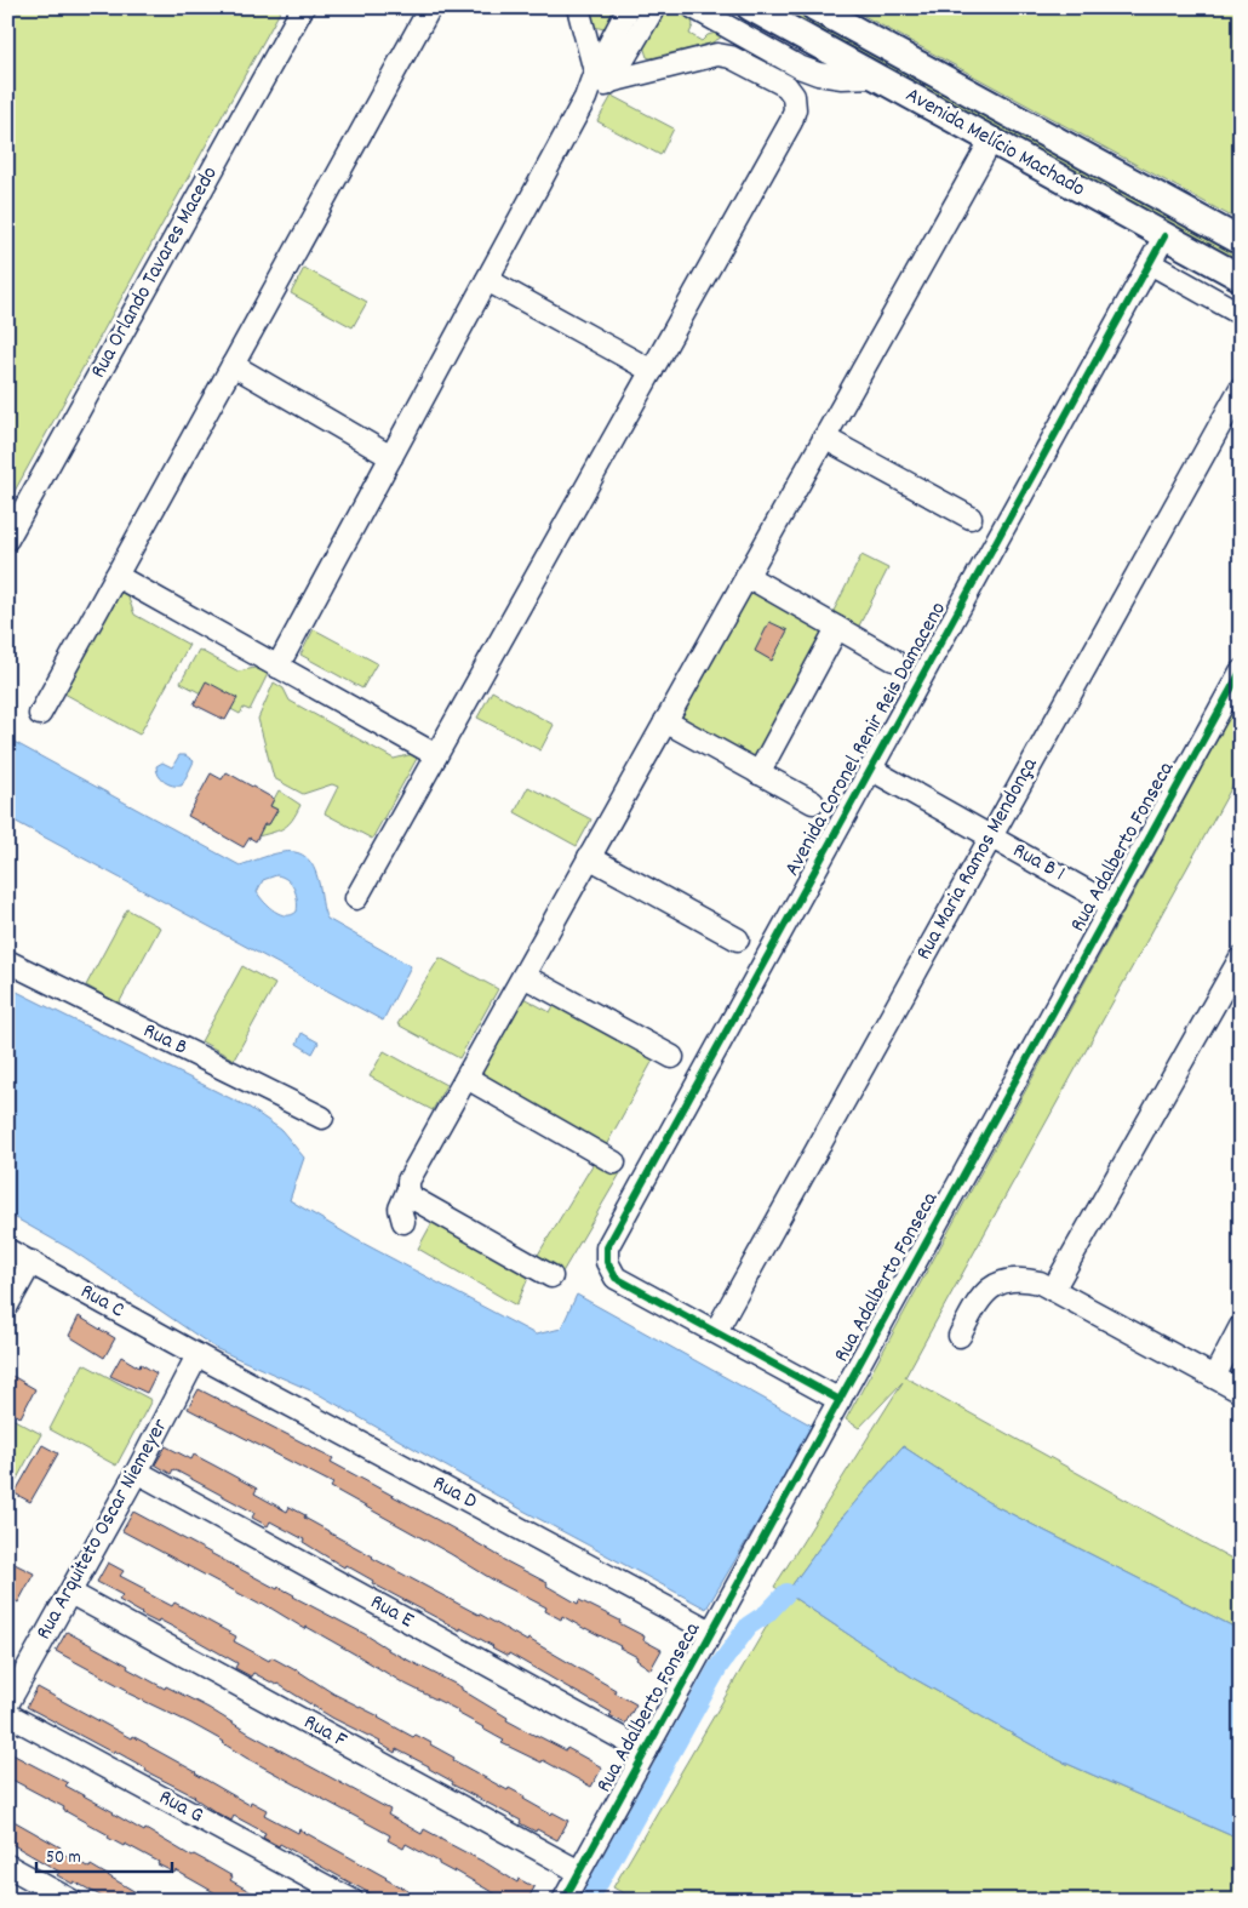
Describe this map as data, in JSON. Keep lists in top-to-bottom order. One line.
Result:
{"streets":{"main road":["Avenida Melício Machado"],"street":["Rua Orlando Tavares Macedo","Avenida Coronel Renir Reis Damaceno","Rua Adalberto Fonseca","Rua Maria Ramos Mendonça","Rua B 1","Rua B","Rua C","Rua D","Rua Arquiteto Oscar Niemeyer","Rua E","Rua F","Rua G"]},"crossings":[["Avenida Melício Machado","Avenida Coronel Renir Reis Damaceno"],["Avenida Coronel Renir Reis Damaceno","Rua Maria Ramos Mendonça"],["Avenida Coronel Renir Reis Damaceno","Rua B 1"],["Rua Adalberto Fonseca","Rua B 1"],["Rua Adalberto Fonseca","Rua D"],["Rua Adalberto Fonseca","Rua E"],["Rua Adalberto Fonseca","Rua F"],["Rua Maria Ramos Mendonça","Rua B 1"],["Rua C","Rua D"],["Rua C","Rua Arquiteto Oscar Niemeyer"],["Rua D","Rua Arquiteto Oscar Niemeyer"],["Rua Arquiteto Oscar Niemeyer","Rua E"],["Rua Arquiteto Oscar Niemeyer","Rua F"]],"scale_bar":"50 m"}
